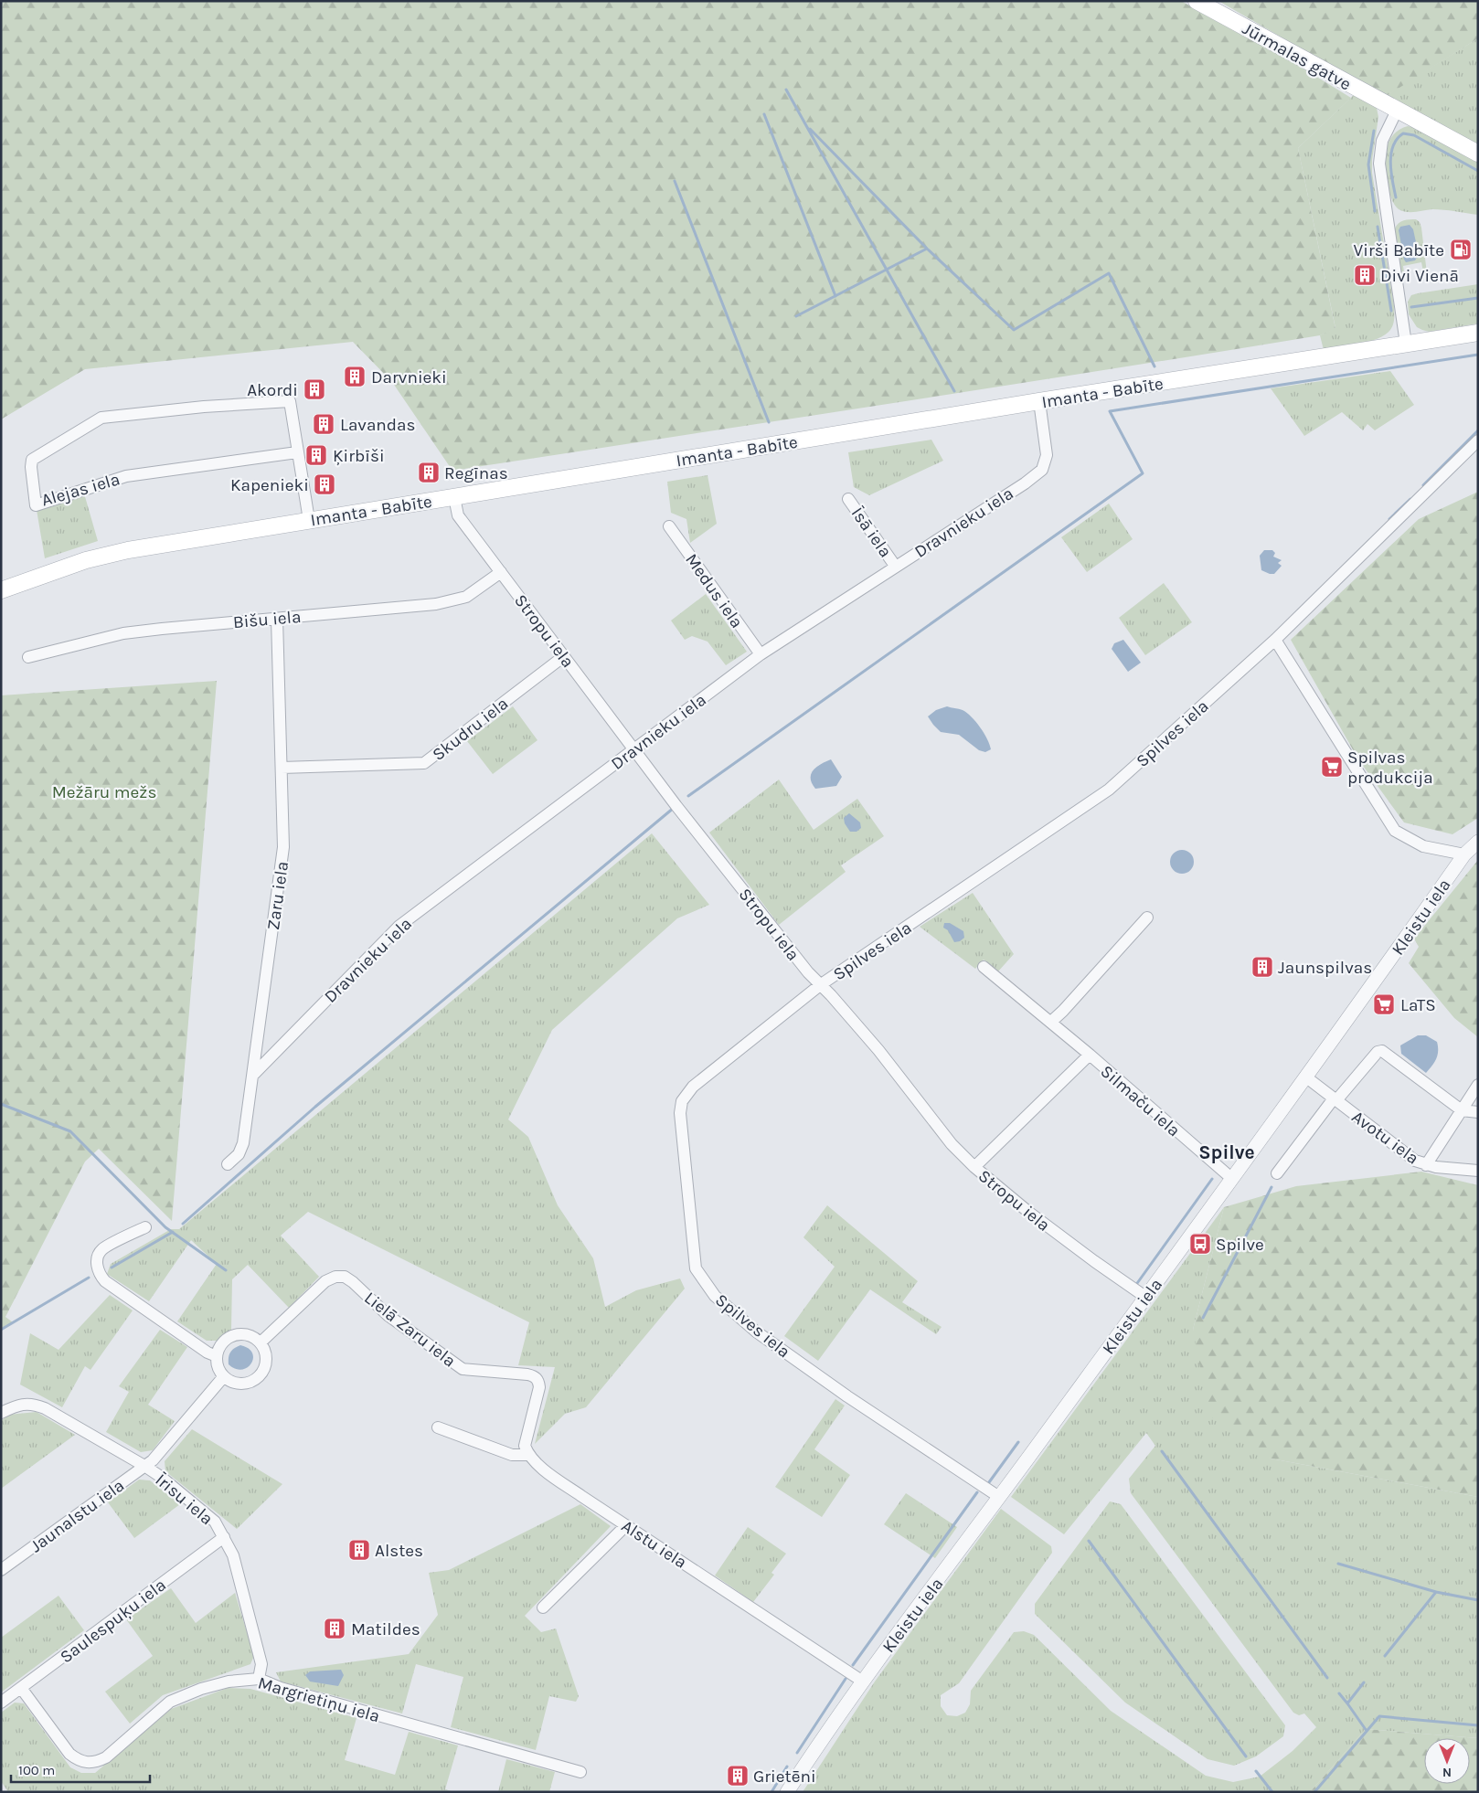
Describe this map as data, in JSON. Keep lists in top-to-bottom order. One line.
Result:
{"streets":{"main road":["Jūrmalas gatve","Imanta - Babīte"],"street":["Alejas iela","Dravnieku iela","Īsā iela","Medus iela","Bišu iela","Stropu iela","Skudru iela","Spilves iela","Zaru iela","Kleistu iela","Silmaču iela","Avotu iela","Lielā Zaru iela","Īrisu iela","Jaunalstu iela","Alstu iela","Saulespuķu iela","Margrietiņu iela"]},"crossings":[["Imanta - Babīte","Dravnieku iela"],["Imanta - Babīte","Stropu iela"],["Dravnieku iela","Īsā iela"],["Dravnieku iela","Medus iela"],["Dravnieku iela","Stropu iela"],["Dravnieku iela","Zaru iela"],["Bišu iela","Stropu iela"],["Bišu iela","Zaru iela"],["Stropu iela","Skudru iela"],["Stropu iela","Spilves iela"],["Stropu iela","Kleistu iela"],["Skudru iela","Zaru iela"],["Spilves iela","Kleistu iela"],["Kleistu iela","Silmaču iela"],["Kleistu iela","Avotu iela"],["Kleistu iela","Alstu iela"],["Lielā Zaru iela","Jaunalstu iela"],["Lielā Zaru iela","Alstu iela"],["Īrisu iela","Jaunalstu iela"],["Īrisu iela","Saulespuķu iela"],["Īrisu iela","Margrietiņu iela"],["Saulespuķu iela","Margrietiņu iela"]],"districts":["Spilve"],"parks":["Mežāru mežs"],"places":{"fuel station":["Virši Babīte"],"building":["Divi Vienā","Darvnieki","Akordi","Lavandas","Ķirbīši","Regīnas","Kapenieki","Jaunspilvas","Alstes","Matildes","Grietēni"],"supermarket":["Spilvas produkcija","LaTS"],"bus stop":["Spilve"]},"scale_bar":"100 m","north":"bottom"}
